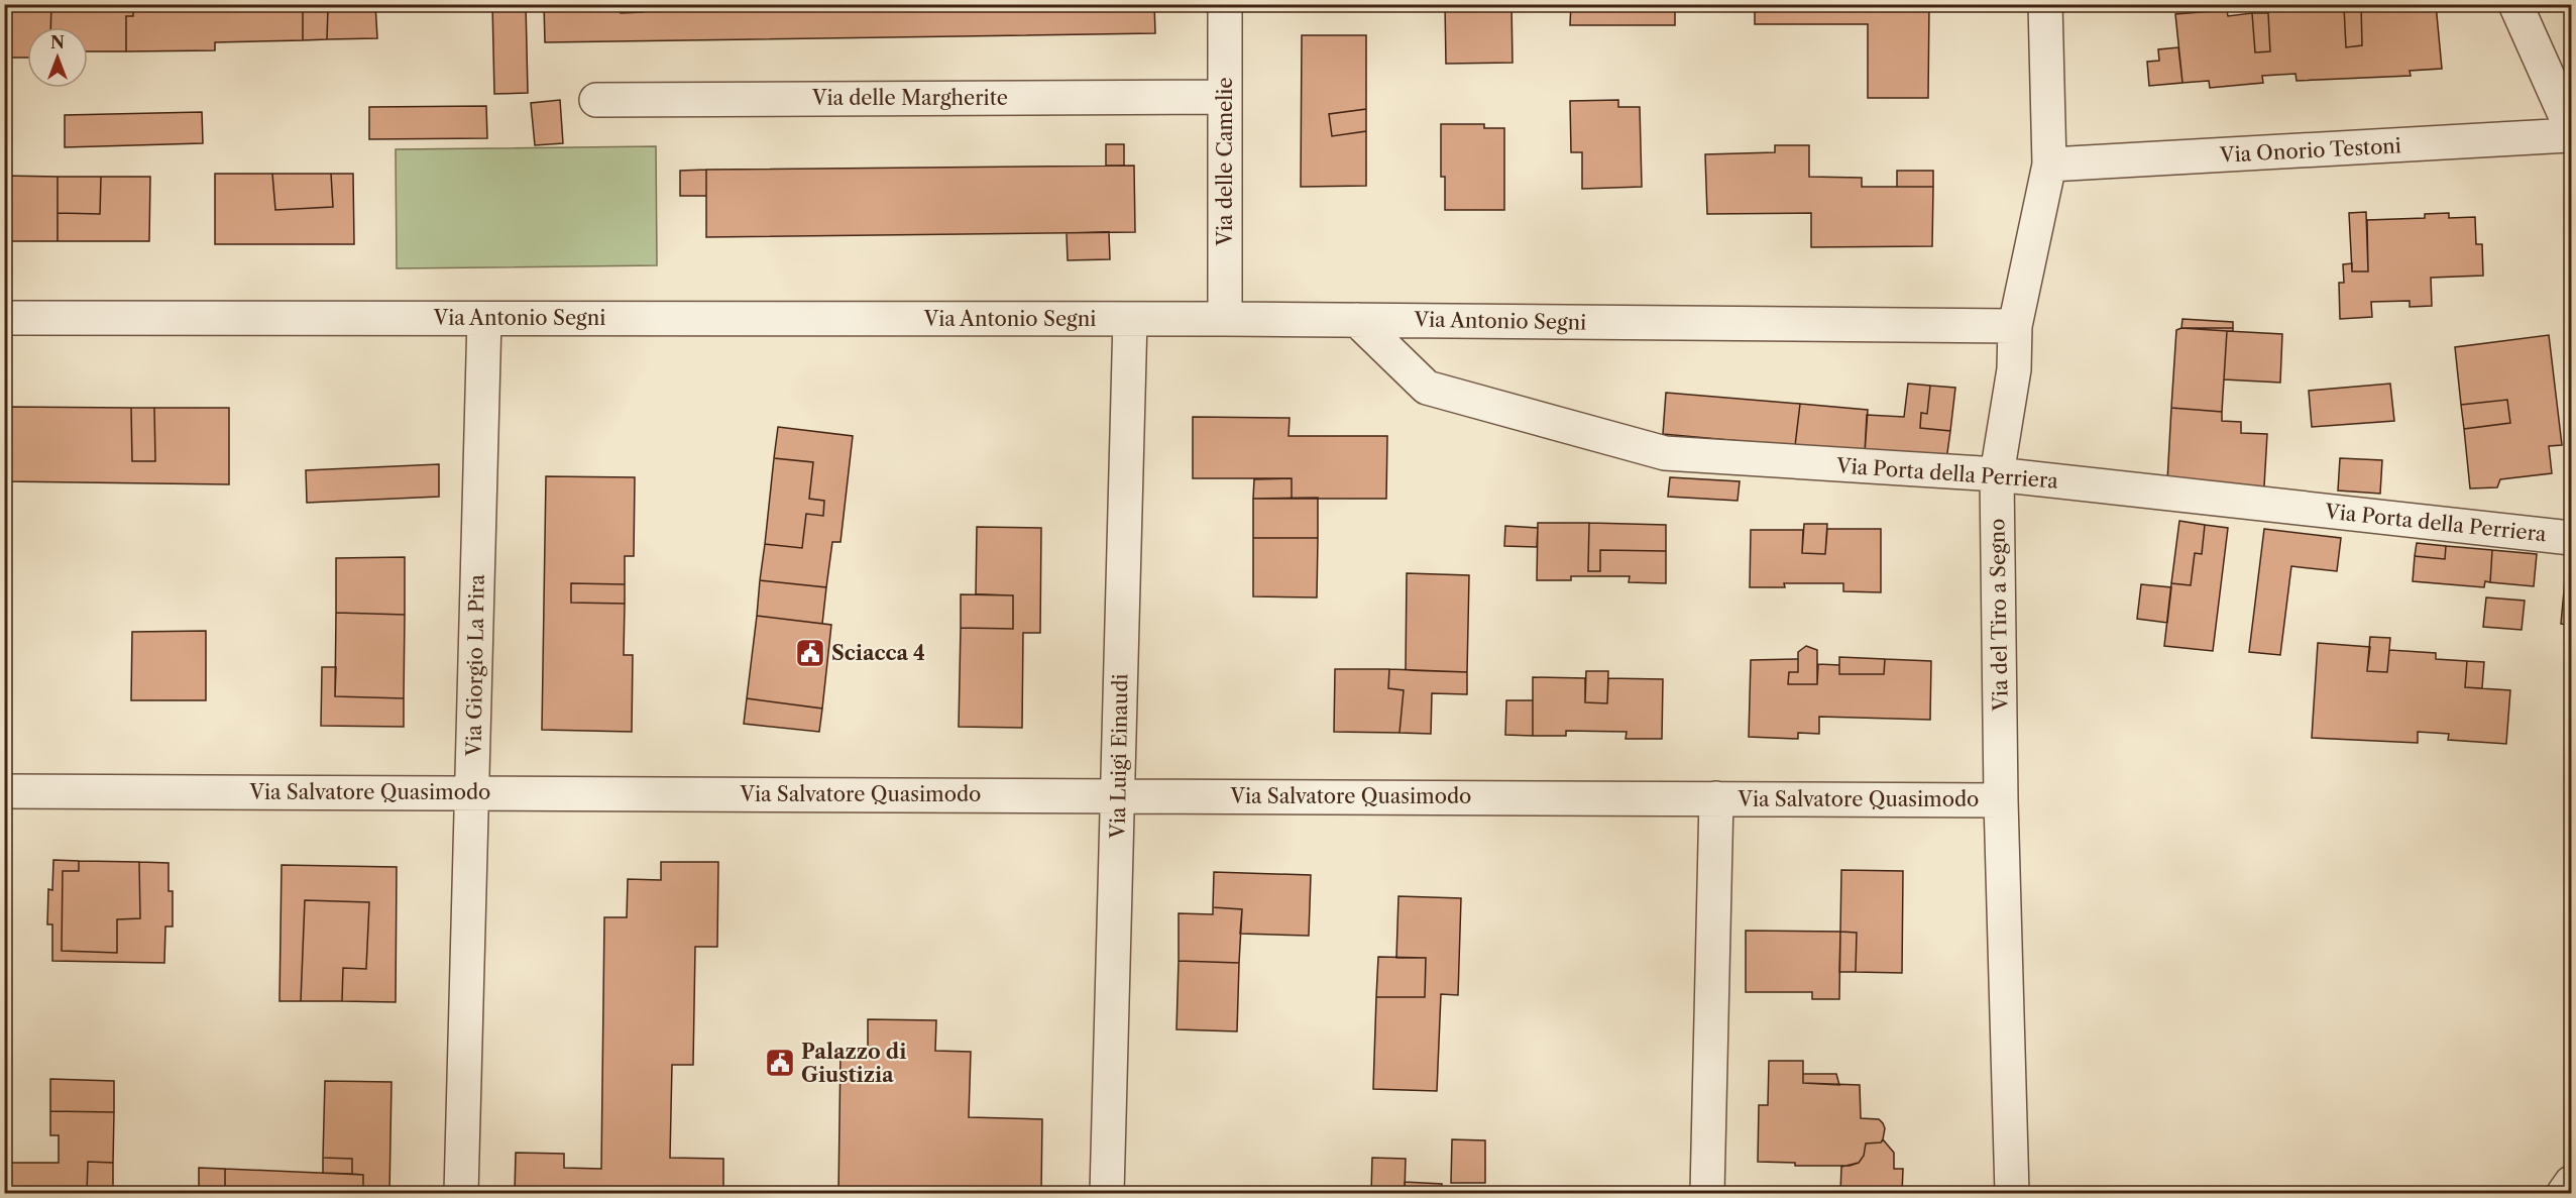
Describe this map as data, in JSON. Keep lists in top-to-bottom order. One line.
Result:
{"streets":{"street":["Via delle Margherite","Via Onorio Testoni","Via delle Camelie","Via Antonio Segni","Via Porta della Perriera","Via del Tiro a Segno","Via Giorgio La Pira","Via Luigi Einaudi","Via Salvatore Quasimodo"]},"crossings":[["Via delle Margherite","Via delle Camelie"],["Via Onorio Testoni","Via del Tiro a Segno"],["Via delle Camelie","Via Antonio Segni"],["Via Antonio Segni","Via Porta della Perriera"],["Via Antonio Segni","Via del Tiro a Segno"],["Via Antonio Segni","Via Giorgio La Pira"],["Via Antonio Segni","Via Luigi Einaudi"],["Via Porta della Perriera","Via del Tiro a Segno"],["Via del Tiro a Segno","Via Salvatore Quasimodo"],["Via Giorgio La Pira","Via Salvatore Quasimodo"],["Via Luigi Einaudi","Via Salvatore Quasimodo"]],"places":{"public building":["Sciacca 4","Palazzo di Giustizia"]},"north":"top"}
